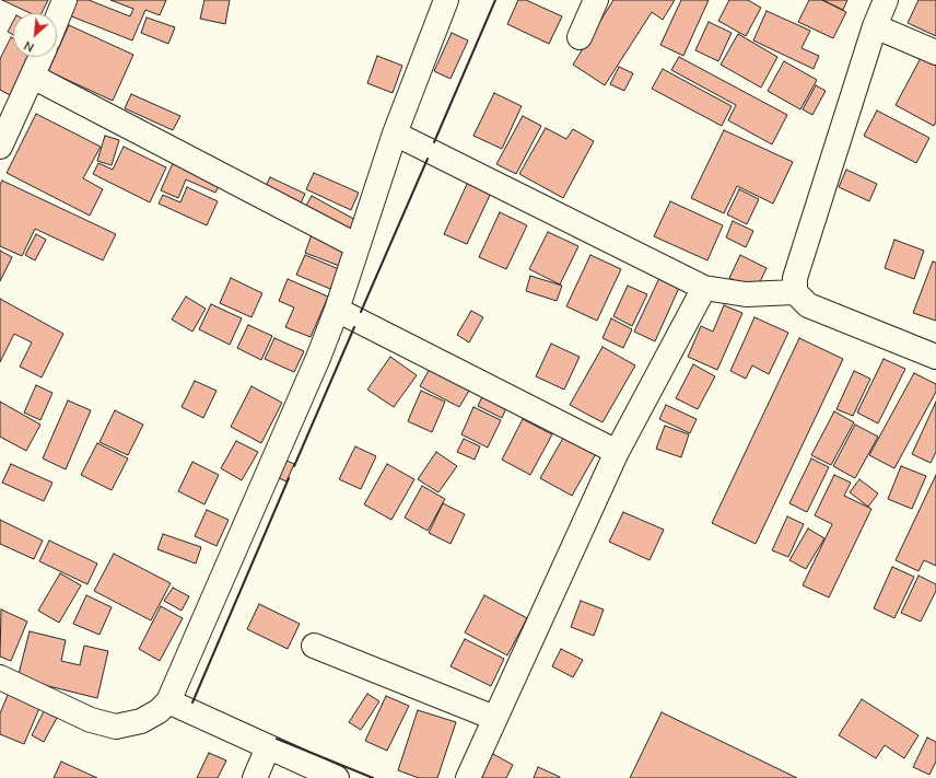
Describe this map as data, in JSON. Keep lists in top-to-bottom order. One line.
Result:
{"north":"bottom left"}
